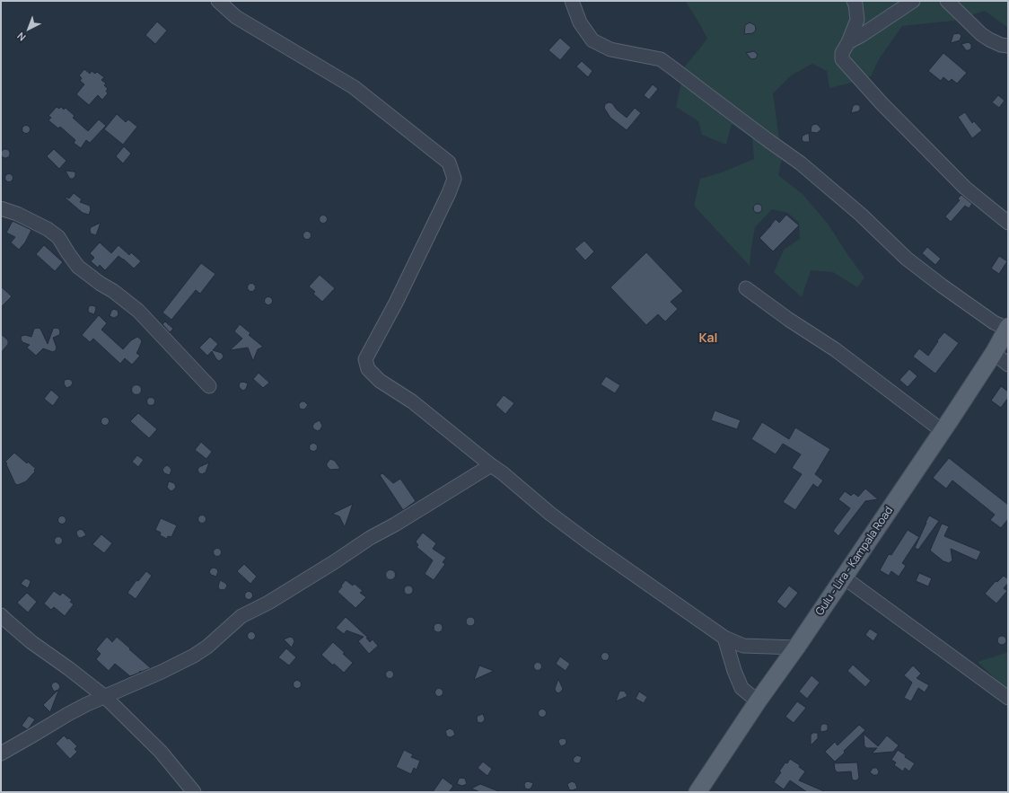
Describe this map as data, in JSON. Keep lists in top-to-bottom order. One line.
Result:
{"streets":{"main road":["Gulu - Lira - Kampala Road"]},"districts":["Kal"],"north":"bottom left"}
